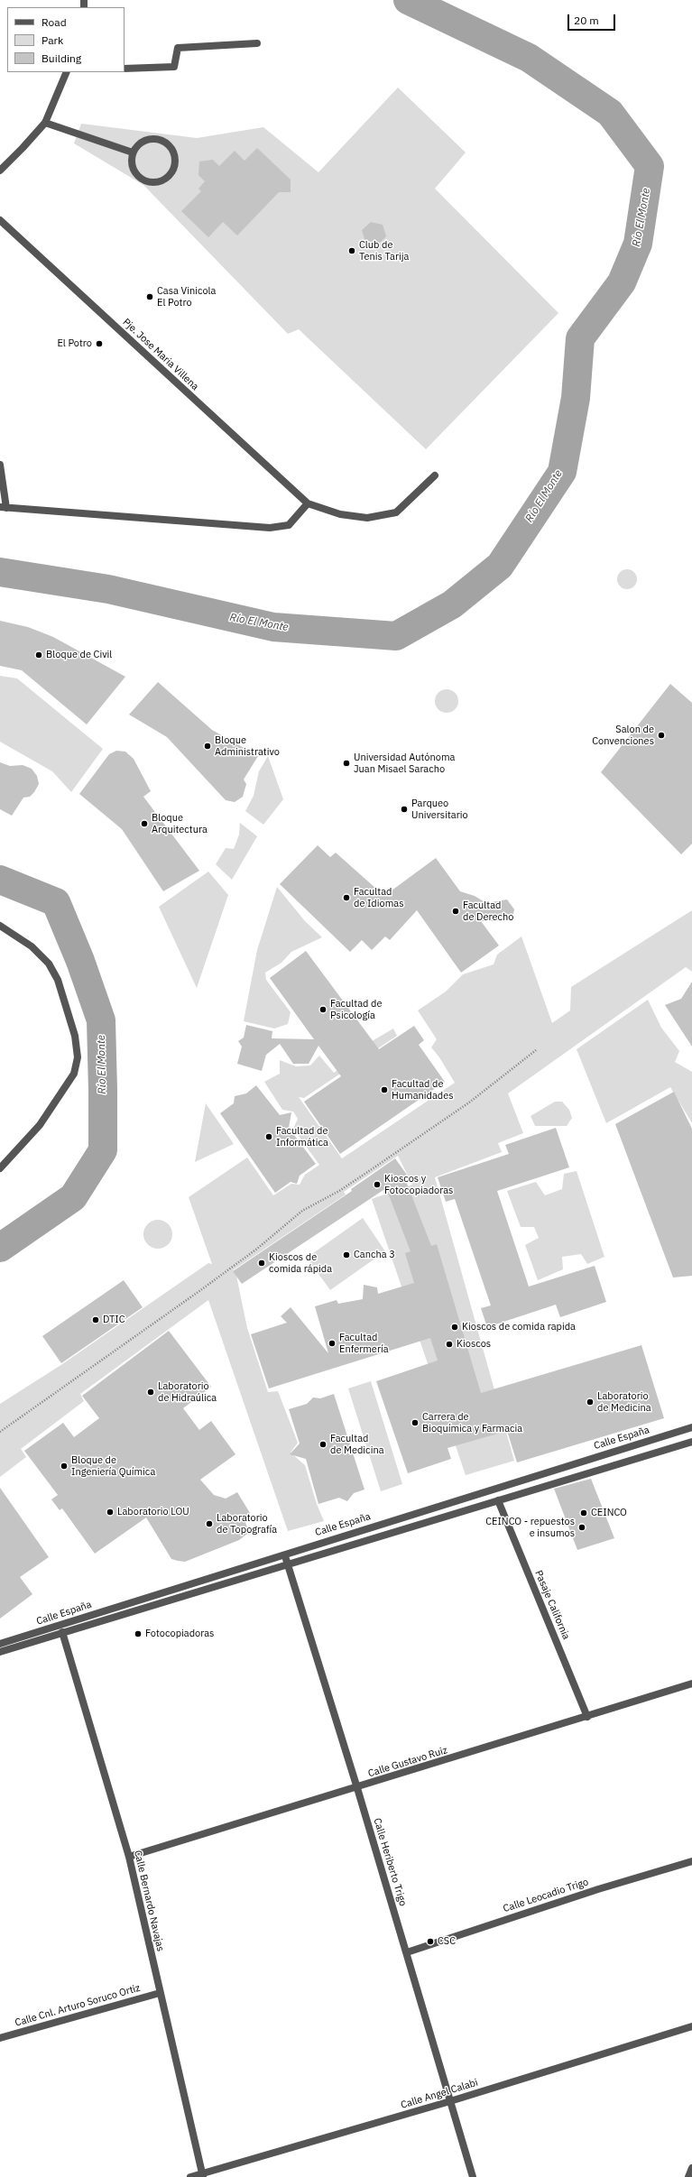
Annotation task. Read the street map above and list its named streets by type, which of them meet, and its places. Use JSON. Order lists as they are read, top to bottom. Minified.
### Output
{"streets":{"street":["Pje. Jose Maria Villena","Calle España","Pasaje California","Calle Gustavo Ruiz","Calle Heriberto Trigo","Calle Leocadio Trigo","Calle Bernardo Navajas","Calle Cnl. Arturo Soruco Ortiz","Calle Angel Calabi"]},"crossings":[["Calle España","Pasaje California"],["Calle España","Calle Heriberto Trigo"],["Calle España","Calle Bernardo Navajas"],["Pasaje California","Calle Gustavo Ruiz"],["Calle Gustavo Ruiz","Calle Heriberto Trigo"],["Calle Gustavo Ruiz","Calle Bernardo Navajas"],["Calle Heriberto Trigo","Calle Leocadio Trigo"],["Calle Heriberto Trigo","Calle Angel Calabi"],["Calle Bernardo Navajas","Calle Cnl. Arturo Soruco Ortiz"],["Calle Bernardo Navajas","Calle Angel Calabi"]],"water":["Río El Monte"],"places":["Club de Tenis Tarija","Casa Vinicola El Potro","El Potro","Bloque de Civil","Salon de Convenciones","Bloque Administrativo","Universidad Autónoma Juan Misael Saracho","Parqueo Universitario","Bloque Arquitectura","Facultad de Idiomas","Facultad de Derecho","Facultad de Psicología","Facultad de Humanidades","Facultad de Informática","Kioscos y Fotocopiadoras","Cancha 3","Kioscos de comida rápida","DTIC","Kioscos de comida rapida","Facultad Enfermería","Kioscos","Laboratorio de Hidraúlica","Laboratorio de Medicina","Carrera de Bioquímica y Farmacia","Facultad de Medicina","Bloque de Ingeniería Química","Laboratorio LOU","CEINCO","Laboratorio de Topografía","CEINCO - repuestos e insumos","Fotocopiadoras","CSC"],"legend":["Road","Park","Building"],"scale_bar":"20 m"}
